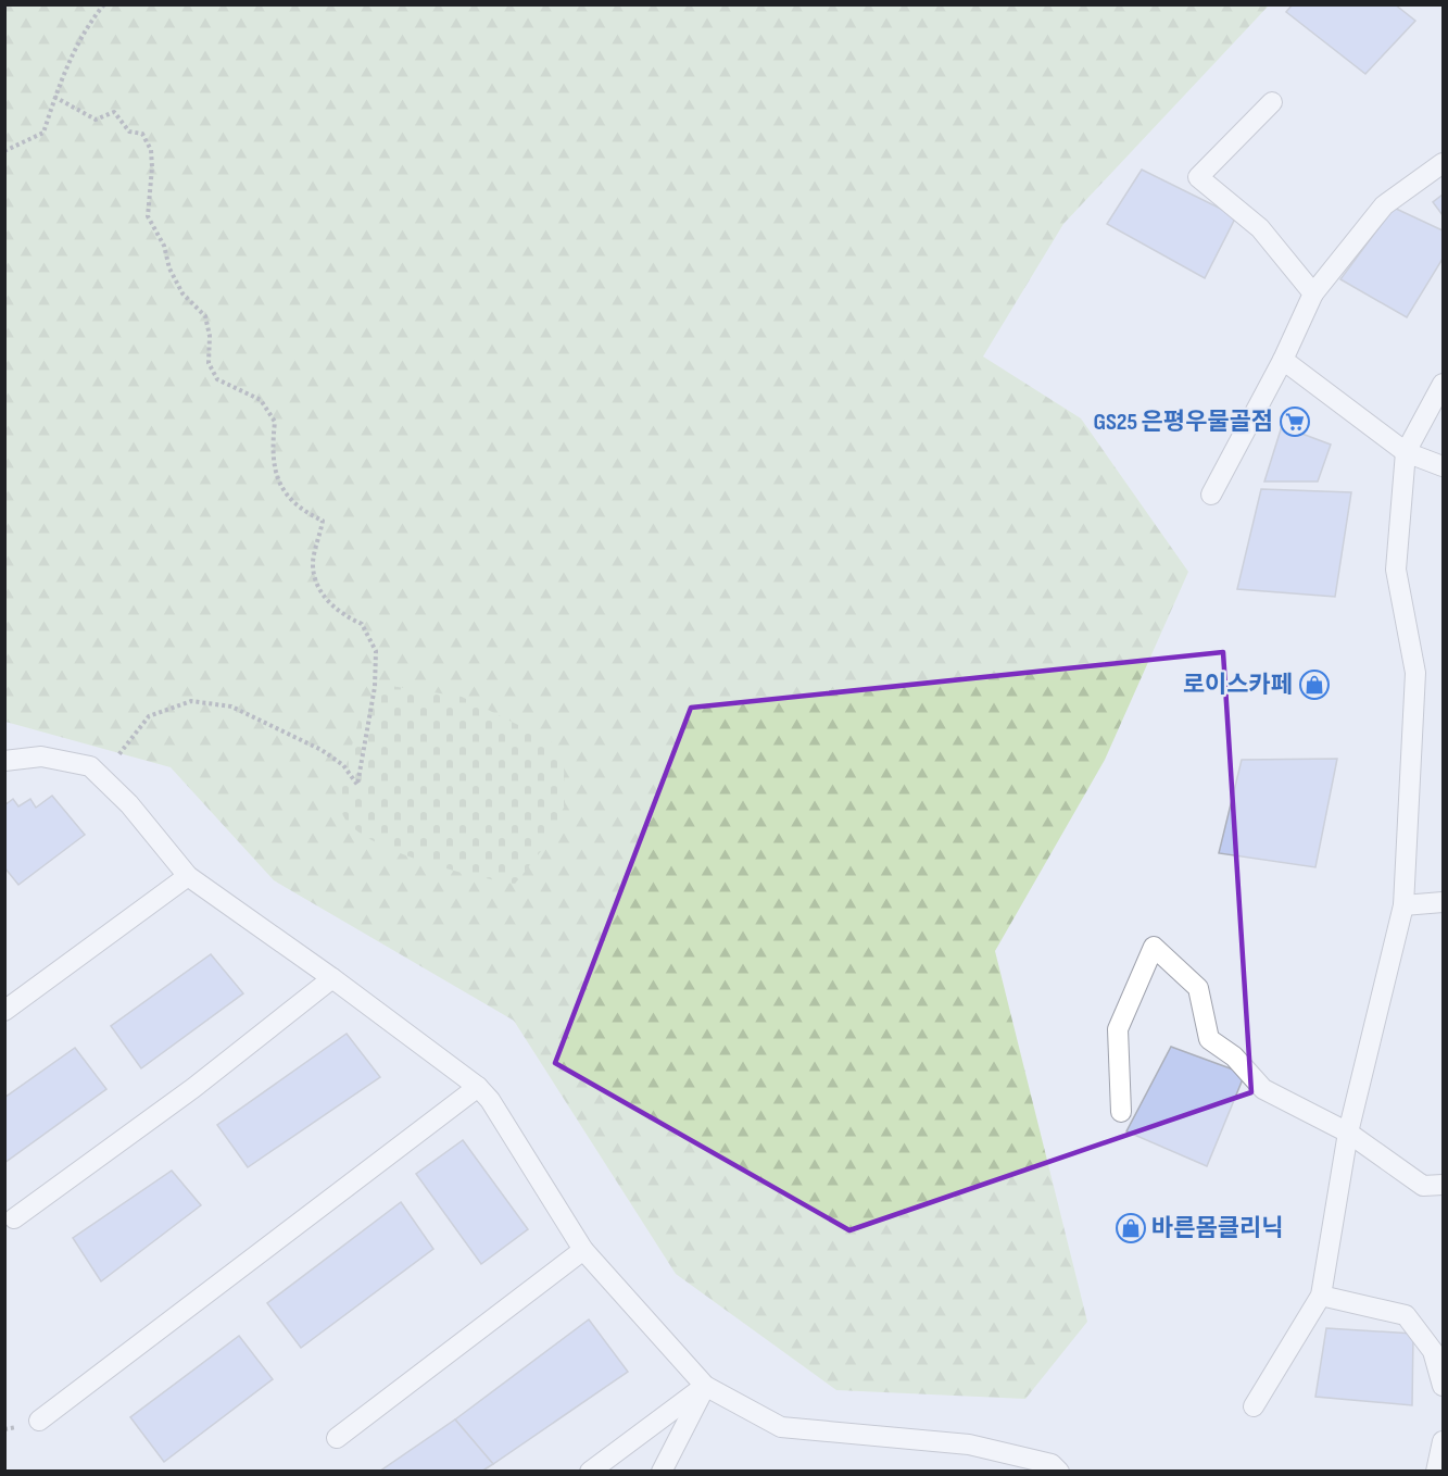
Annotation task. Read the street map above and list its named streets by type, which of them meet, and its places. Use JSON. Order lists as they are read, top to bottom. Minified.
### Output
{"places":{"supermarket":["GS25 은평우물골점"],"shop":["로이스카페","바른몸클리닉"]}}
